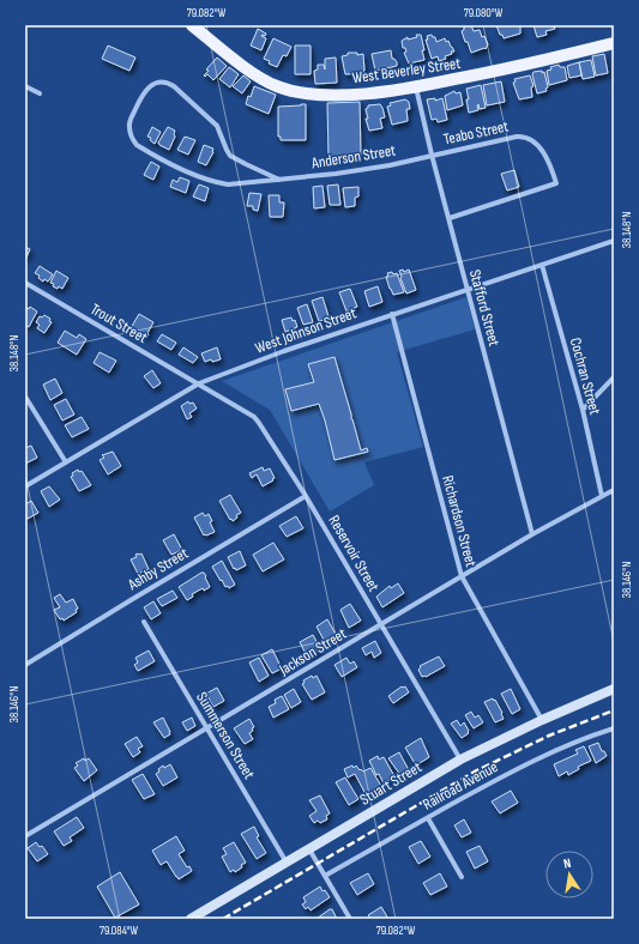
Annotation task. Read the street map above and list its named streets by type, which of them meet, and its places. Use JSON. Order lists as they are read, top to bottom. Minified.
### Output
{"streets":{"main road":["West Beverley Street"],"street":["Teabo Street","Anderson Street","Stafford Street","Trout Street","West Johnson Street","Cochran Street","Richardson Street","Reservoir Street","Ashby Street","Jackson Street","Summerson Street","Stuart Street","Railroad Avenue"]},"crossings":[["West Beverley Street","Stafford Street"],["Teabo Street","Anderson Street"],["Teabo Street","Stafford Street"],["Anderson Street","Stafford Street"],["Stafford Street","West Johnson Street"],["Stafford Street","Jackson Street"],["Trout Street","West Johnson Street"],["Trout Street","Reservoir Street"],["West Johnson Street","Cochran Street"],["West Johnson Street","Richardson Street"],["West Johnson Street","Reservoir Street"],["Cochran Street","Jackson Street"],["Richardson Street","Jackson Street"],["Richardson Street","Stuart Street"],["Reservoir Street","Ashby Street"],["Reservoir Street","Jackson Street"],["Reservoir Street","Stuart Street"],["Jackson Street","Summerson Street"],["Summerson Street","Stuart Street"]],"north":"top","coordinates":["79.082°W","79.080°W","38.148°N","38.146°N","79.084°W"]}
